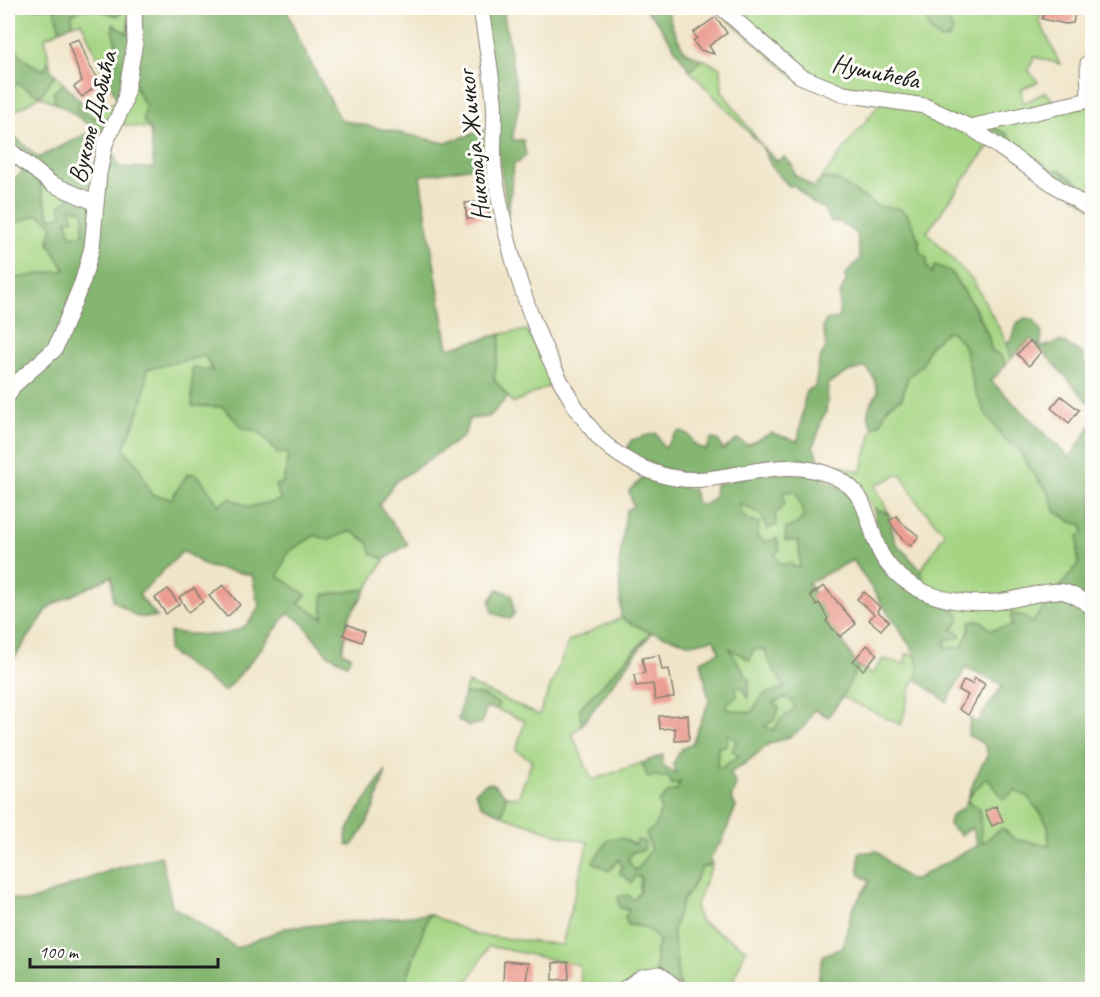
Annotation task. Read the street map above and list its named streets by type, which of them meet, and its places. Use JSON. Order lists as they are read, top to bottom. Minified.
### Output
{"streets":{"street":["Нушићева","Вуколе Дабића","Николаја Жичког"]},"scale_bar":"100 m"}
